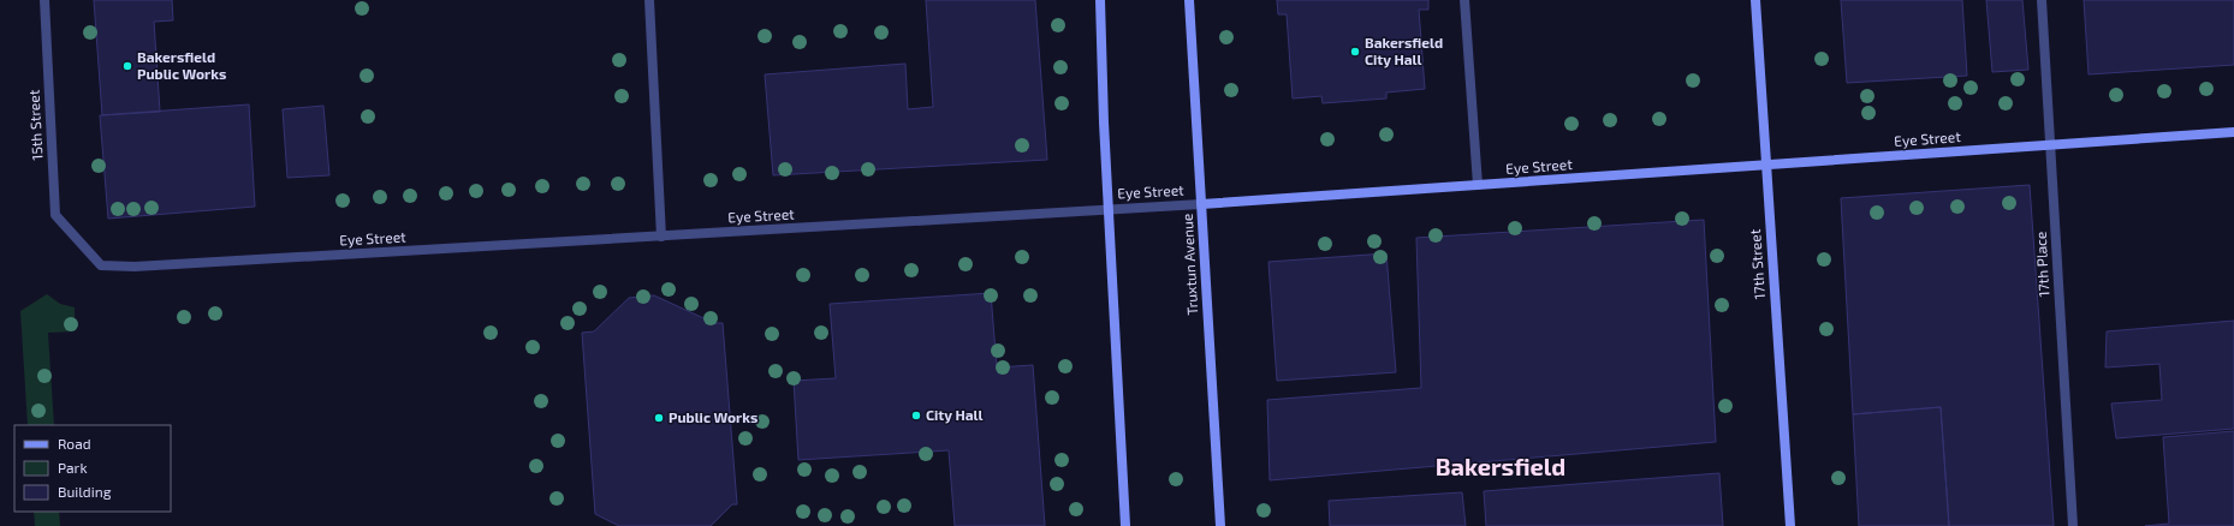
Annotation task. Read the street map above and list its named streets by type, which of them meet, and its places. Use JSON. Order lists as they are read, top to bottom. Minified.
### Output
{"streets":{"street":["15th Street","Eye Street","Truxtun Avenue","17th Street","17th Place"]},"crossings":[["15th Street","Eye Street"],["Eye Street","Truxtun Avenue"],["Eye Street","17th Street"],["Eye Street","17th Place"]],"districts":["Bakersfield"],"places":["Bakersfield City Hall","Bakersfield Public Works","City Hall","Public Works"],"legend":["Road","Park","Building"]}
